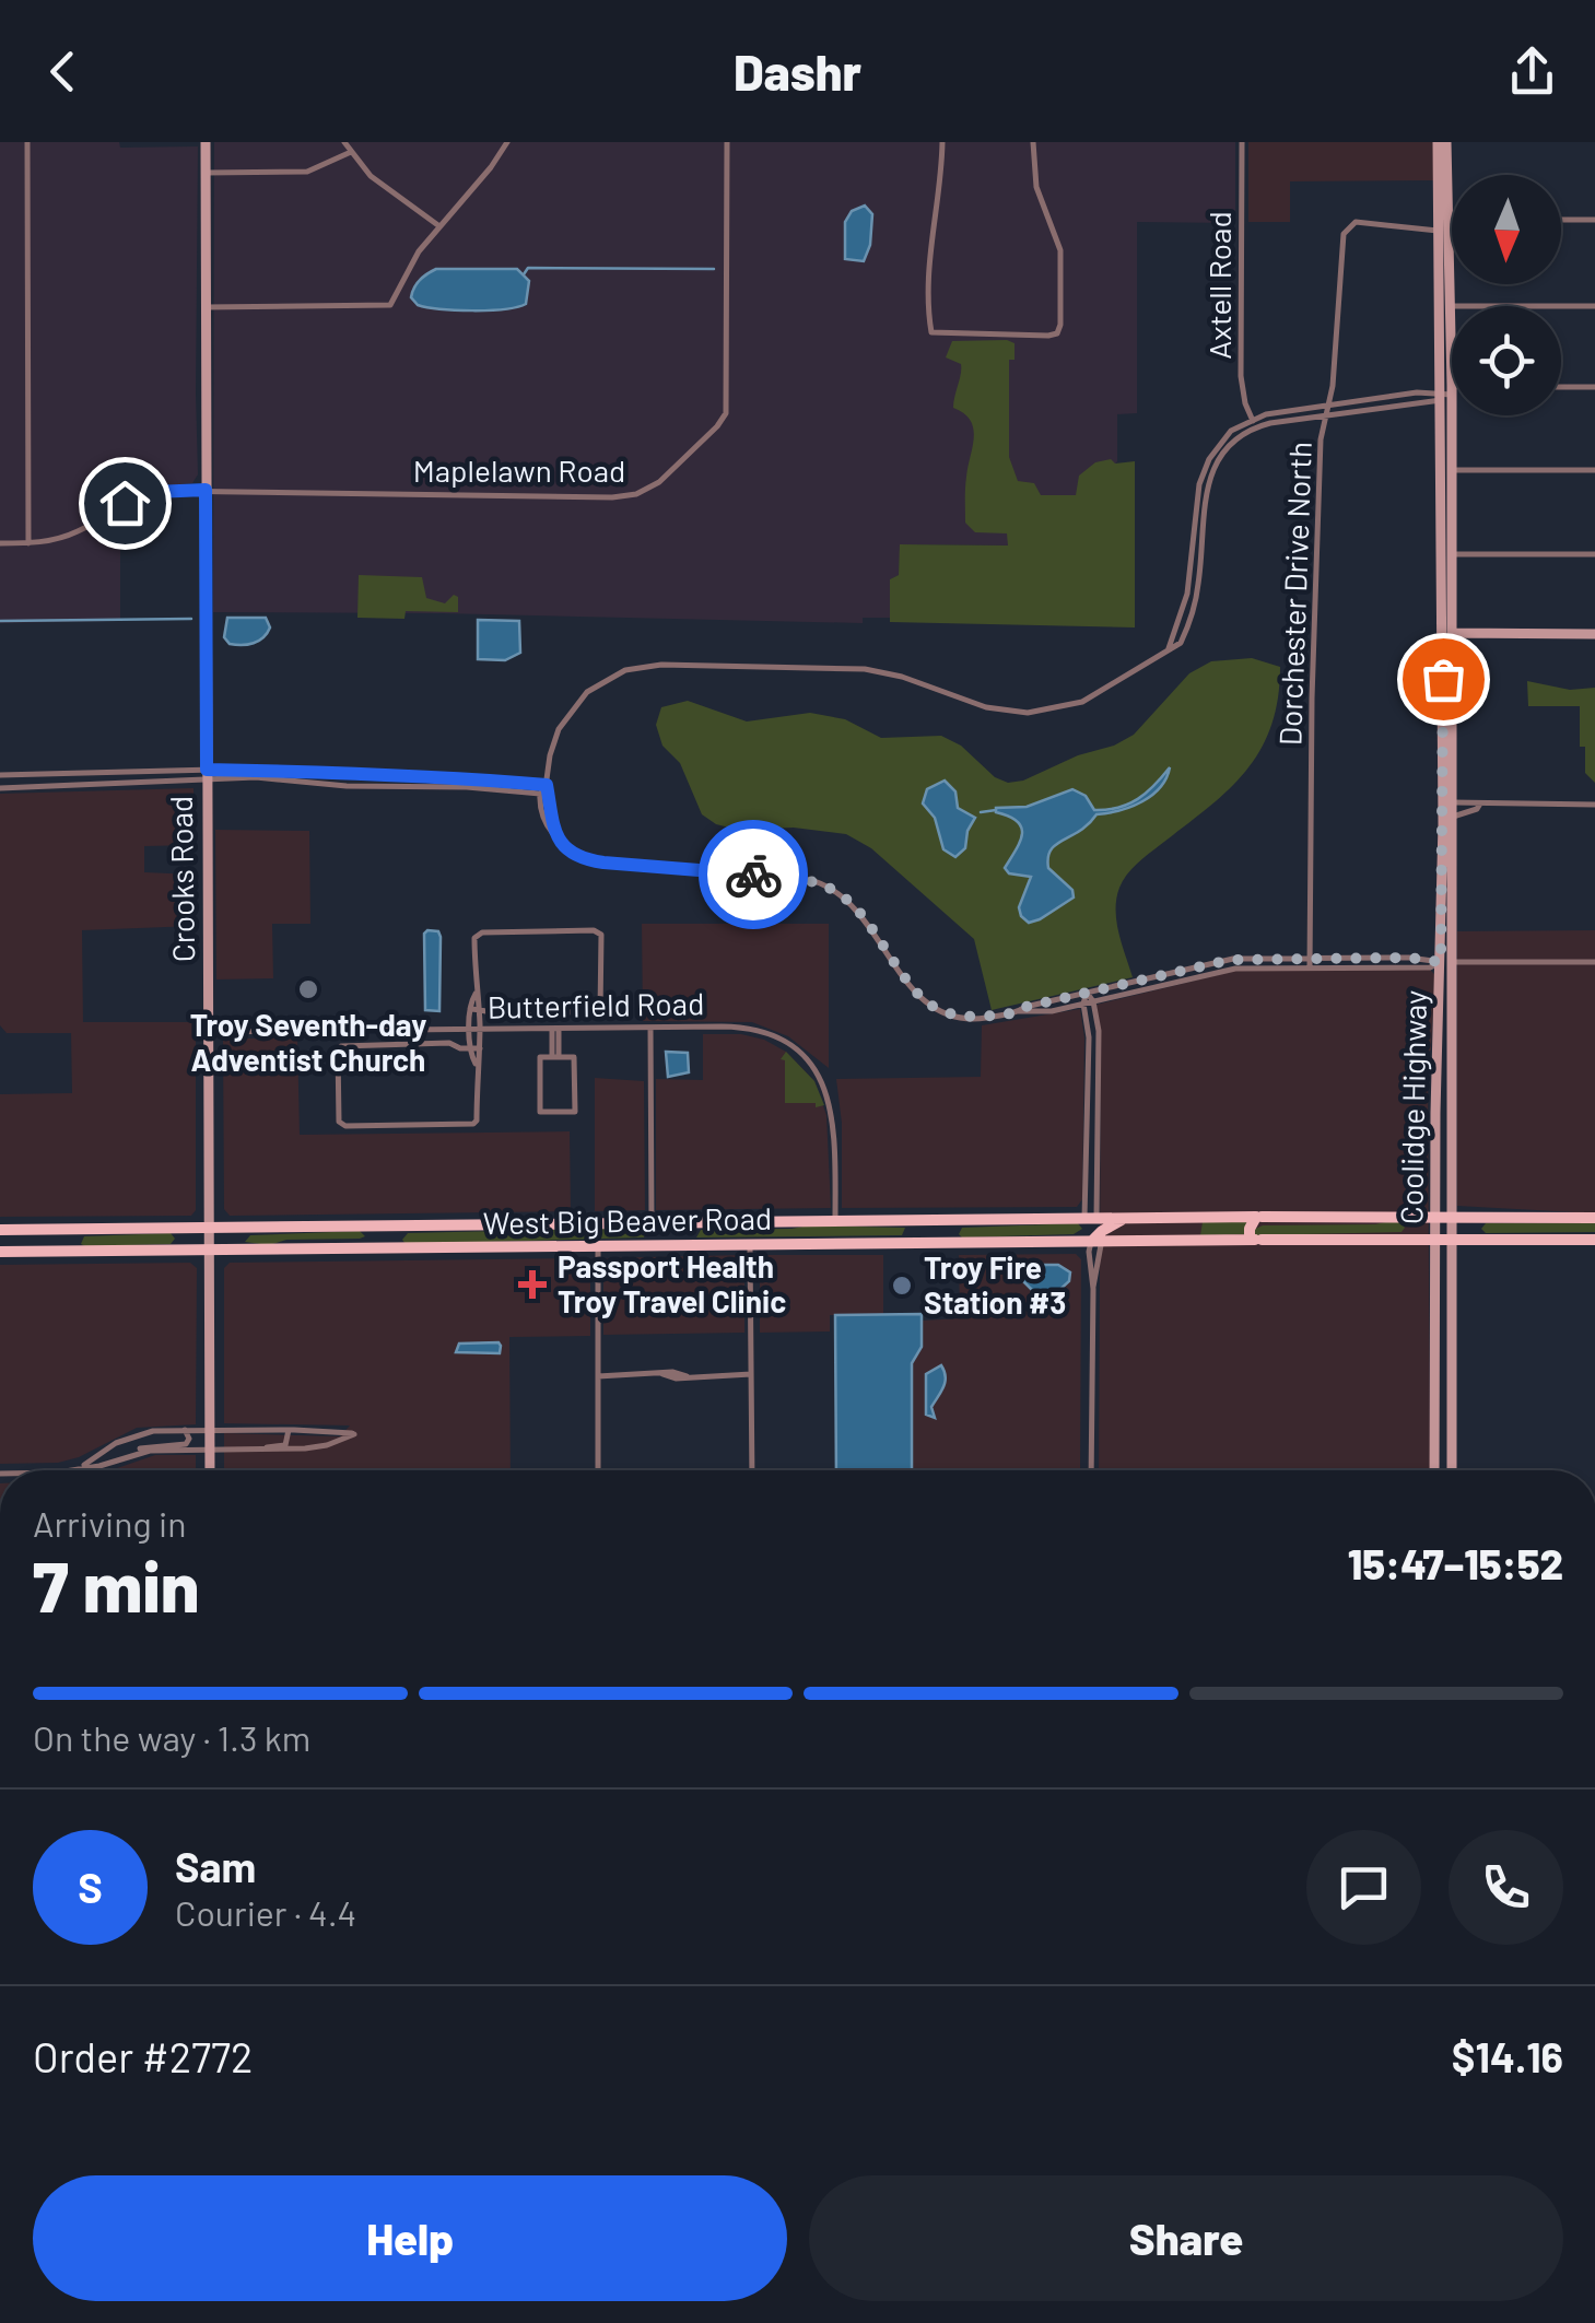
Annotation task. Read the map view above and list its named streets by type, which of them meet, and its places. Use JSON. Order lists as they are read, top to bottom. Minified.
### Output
{"streets":{"main road":["Crooks Road","Coolidge Highway","West Big Beaver Road"],"street":["Axtell Road","Maplelawn Road","Dorchester Drive North","Butterfield Road"]},"crossings":[["Maplelawn Road","Crooks Road"],["Dorchester Drive North","Coolidge Highway"],["Crooks Road","Butterfield Road"],["Crooks Road","West Big Beaver Road"],["Butterfield Road","West Big Beaver Road"],["Coolidge Highway","West Big Beaver Road"]],"places":{"other":["Troy Seventh-day Adventist Church","Troy Fire Station #3"],"health":["Passport Health Troy Travel Clinic"]},"north":"bottom","page":{"header":"Dashr","heading":["7 min","Arriving in","15:47–15:52"],"panel":["Sam","Courier · 4.4","Order #2772","$14.16"],"bar":"On the way · 1.3 km","round":"S","buttons":["Help","Share"]}}
